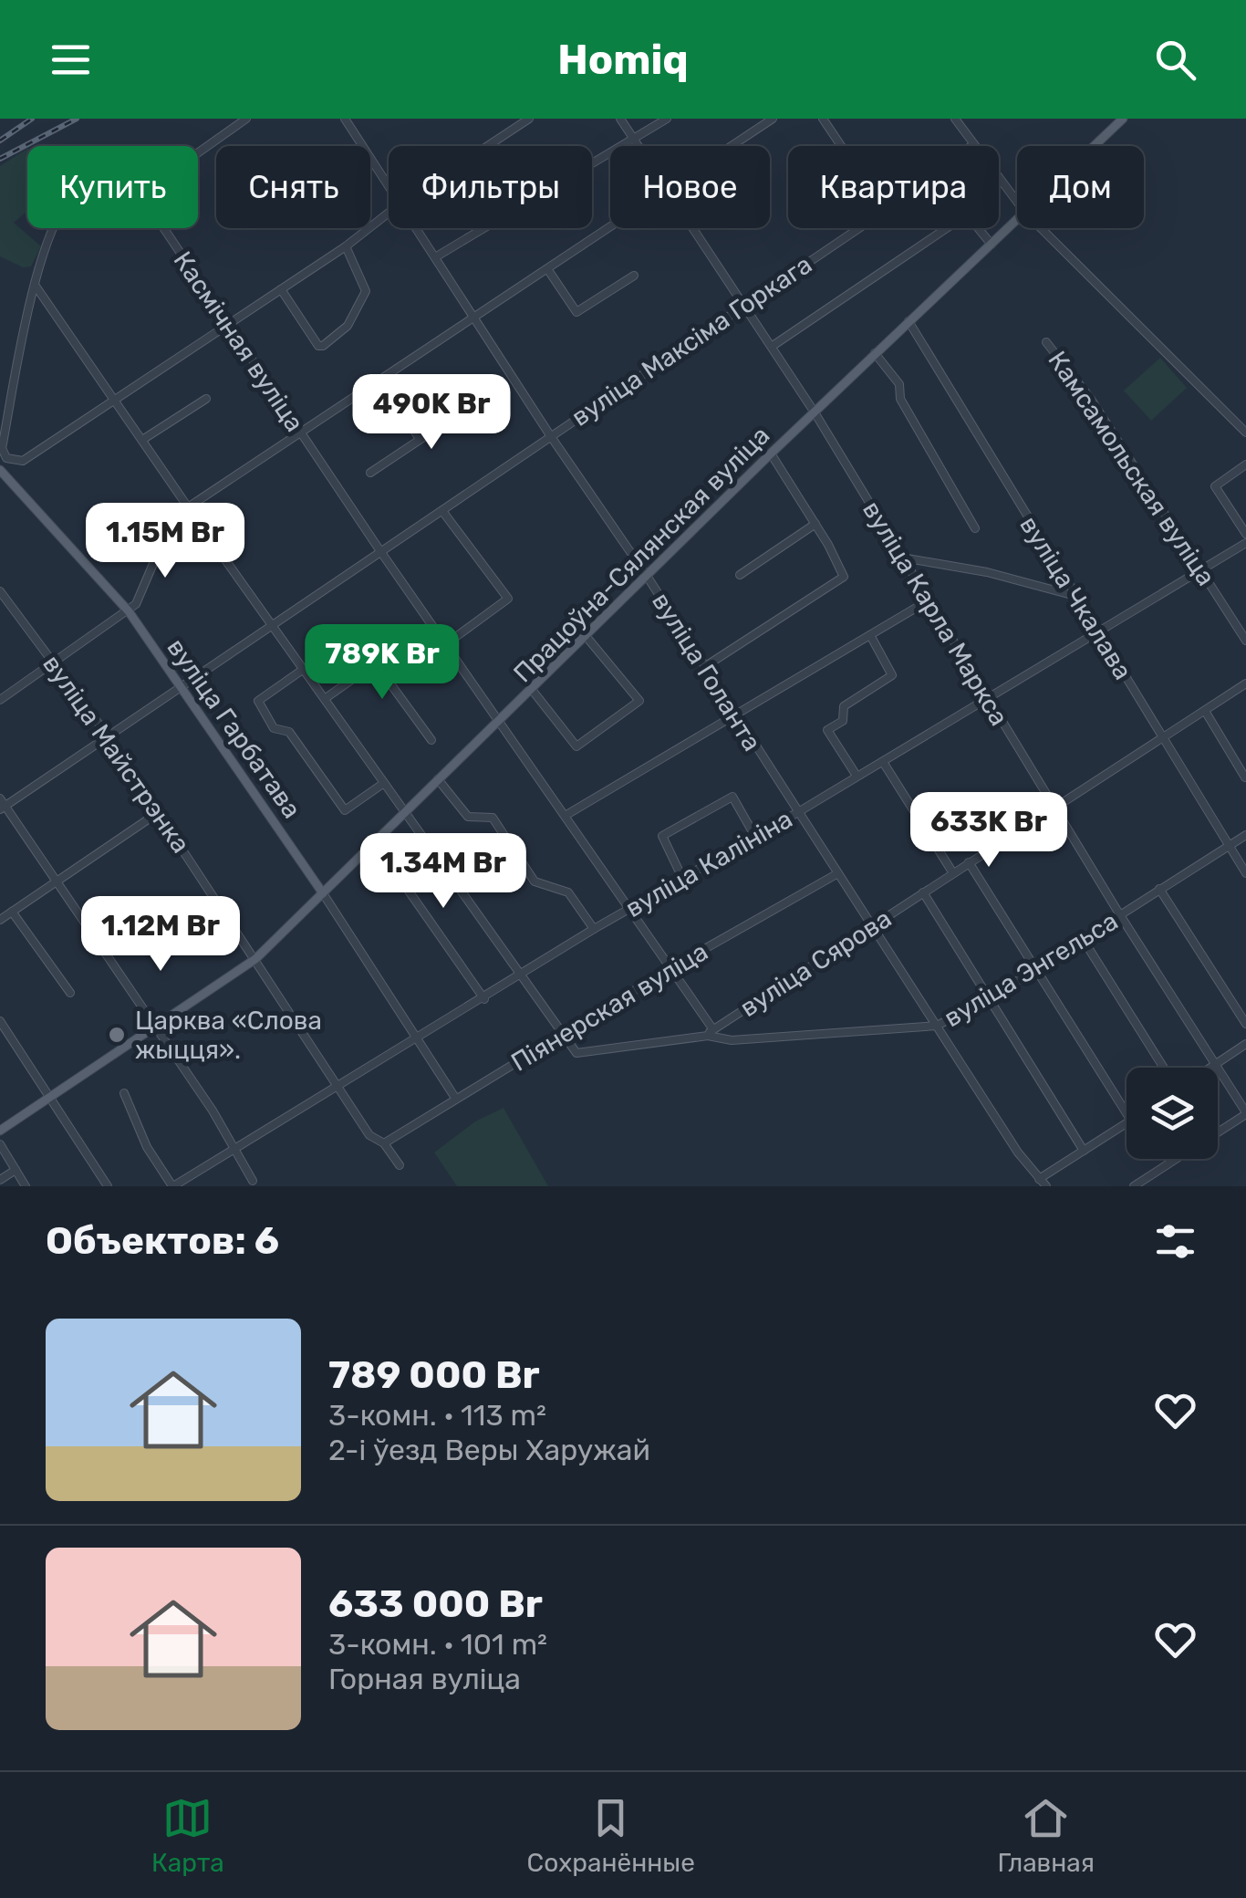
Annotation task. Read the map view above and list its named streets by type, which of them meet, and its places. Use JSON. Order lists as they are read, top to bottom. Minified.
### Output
{"streets":{"main road":["Працоўна-Сялянская вуліца","вуліца Гарбатава"],"street":["вуліца Максіма Горкага","Касмічная вуліца","Камсамольская вуліца","вуліца Чкалава","вуліца Карла Маркса","вуліца Голанта","вуліца Майстрэнка","вуліца Калініна","вуліца Сярова","вуліца Энгельса","Піянерская вуліца"]},"crossings":[["вуліца Максіма Горкага","Касмічная вуліца"],["вуліца Максіма Горкага","вуліца Карла Маркса"],["вуліца Максіма Горкага","вуліца Голанта"],["вуліца Максіма Горкага","вуліца Гарбатава"],["вуліца Максіма Горкага","вуліца Майстрэнка"],["Касмічная вуліца","Працоўна-Сялянская вуліца"],["Касмічная вуліца","вуліца Калініна"],["Касмічная вуліца","вуліца Сярова"],["Касмічная вуліца","вуліца Энгельса"],["Касмічная вуліца","Піянерская вуліца"],["Камсамольская вуліца","вуліца Калініна"],["Працоўна-Сялянская вуліца","вуліца Чкалава"],["Працоўна-Сялянская вуліца","вуліца Карла Маркса"],["Працоўна-Сялянская вуліца","вуліца Голанта"],["Працоўна-Сялянская вуліца","вуліца Гарбатава"],["Працоўна-Сялянская вуліца","вуліца Майстрэнка"],["вуліца Чкалава","вуліца Калініна"],["вуліца Чкалава","вуліца Сярова"],["вуліца Чкалава","вуліца Энгельса"],["вуліца Карла Маркса","вуліца Калініна"],["вуліца Карла Маркса","вуліца Сярова"],["вуліца Карла Маркса","вуліца Энгельса"],["вуліца Голанта","вуліца Калініна"],["вуліца Голанта","вуліца Сярова"],["вуліца Голанта","вуліца Энгельса"],["вуліца Голанта","Піянерская вуліца"],["вуліца Гарбатава","вуліца Калініна"],["вуліца Гарбатава","Піянерская вуліца"],["вуліца Майстрэнка","вуліца Калініна"],["вуліца Майстрэнка","Піянерская вуліца"],["вуліца Сярова","вуліца Энгельса"],["вуліца Энгельса","Піянерская вуліца"]],"places":["Царква «Слова жыцця»."],"page":{"header":"Homiq","chip":["Купить","Снять","Фильтры","Новое","Квартира","Дом"],"price":["490K Br","1.15M Br","789K Br","633K Br","1.34M Br","1.12M Br"],"heading":"Объектов: 6","list":[{"name":"789 000 Br","note":"3-комн. · 113 m² · 2-і ўезд Веры Харужай"},{"name":"633 000 Br","note":"3-комн. · 101 m² · Горная вуліца"}],"tabs":["Карта","Сохранённые","Главная"]}}
